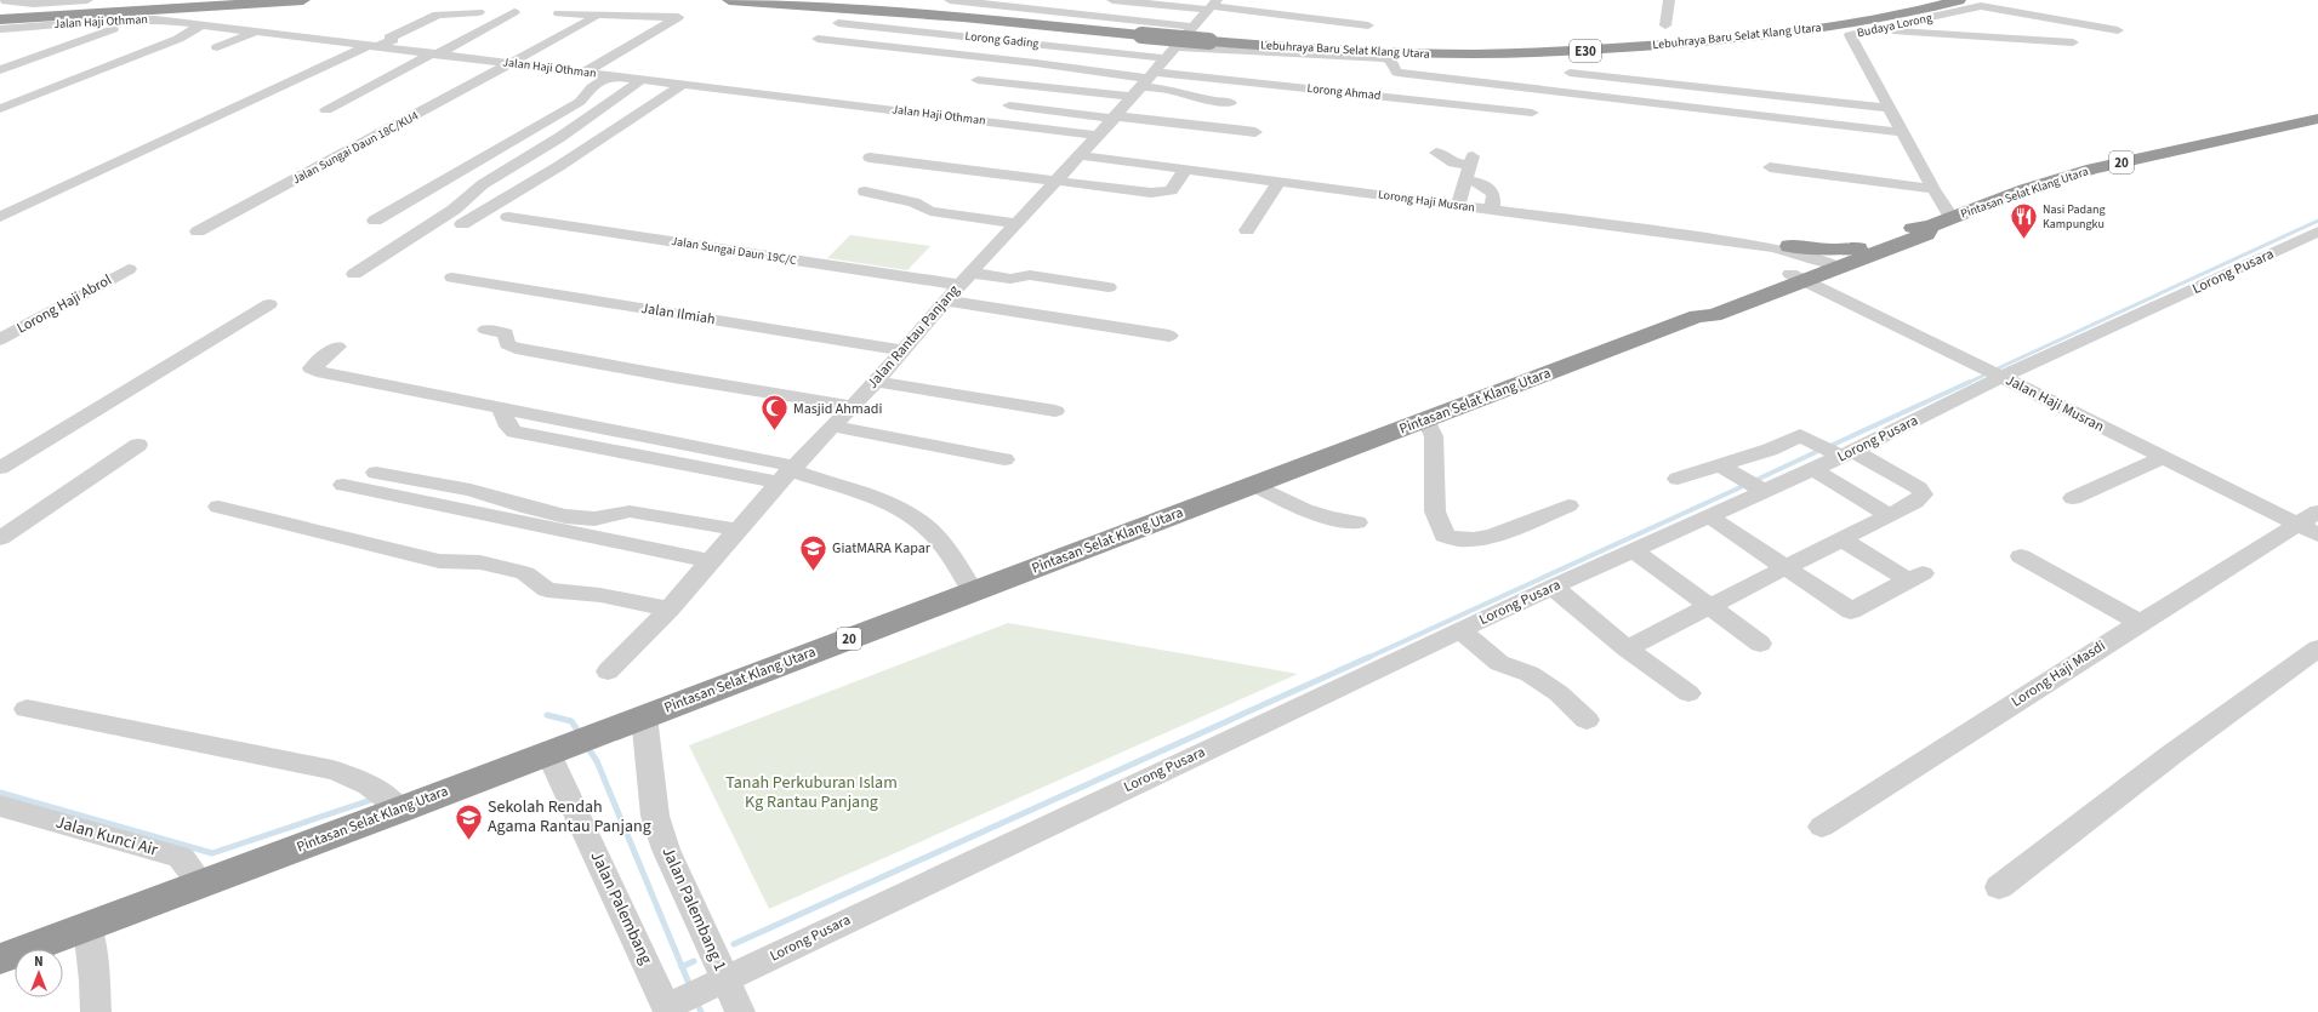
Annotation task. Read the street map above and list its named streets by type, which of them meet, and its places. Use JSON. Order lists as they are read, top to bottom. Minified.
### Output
{"streets":{"highway":["Lebuhraya Baru Selat Klang Utara","E30","20","Pintasan Selat Klang Utara"],"street":["Jalan Haji Othman","Budaya Lorong","Lorong Gading","Lorong Ahmad","Jalan Sungai Daun 18C/KU4","Lorong Haji Musran","Jalan Sungai Daun 19C/C","Lorong Pusara","Lorong Haji Abrol","Jalan Ilmiah","Jalan Rantau Panjang","Jalan Haji Musran","Lorong Haji Masdi","Jalan Kunci Air","Jalan Palembang","Jalan Palembang 1"]},"crossings":[["Jalan Haji Othman","Jalan Sungai Daun 18C/KU4"],["Jalan Haji Othman","Jalan Rantau Panjang"],["Budaya Lorong","Pintasan Selat Klang Utara"],["Lorong Gading","Jalan Rantau Panjang"],["Lorong Ahmad","Jalan Rantau Panjang"],["Pintasan Selat Klang Utara","Jalan Haji Musran"],["Pintasan Selat Klang Utara","Jalan Kunci Air"],["Pintasan Selat Klang Utara","Jalan Palembang"],["Pintasan Selat Klang Utara","Jalan Palembang 1"],["Lorong Haji Musran","Jalan Rantau Panjang"],["Jalan Sungai Daun 19C/C","Jalan Rantau Panjang"],["Lorong Pusara","Jalan Haji Musran"],["Lorong Pusara","Jalan Palembang"],["Lorong Pusara","Jalan Palembang 1"],["Jalan Ilmiah","Jalan Rantau Panjang"],["Jalan Haji Musran","Lorong Haji Masdi"]],"parks":["Tanah Perkuburan Islam Kg Rantau Panjang"],"places":{"restaurant":["Nasi Padang Kampungku"],"mosque":["Masjid Ahmadi"],"school or university":["GiatMARA Kapar","Sekolah Rendah Agama Rantau Panjang"]},"north":"top"}
